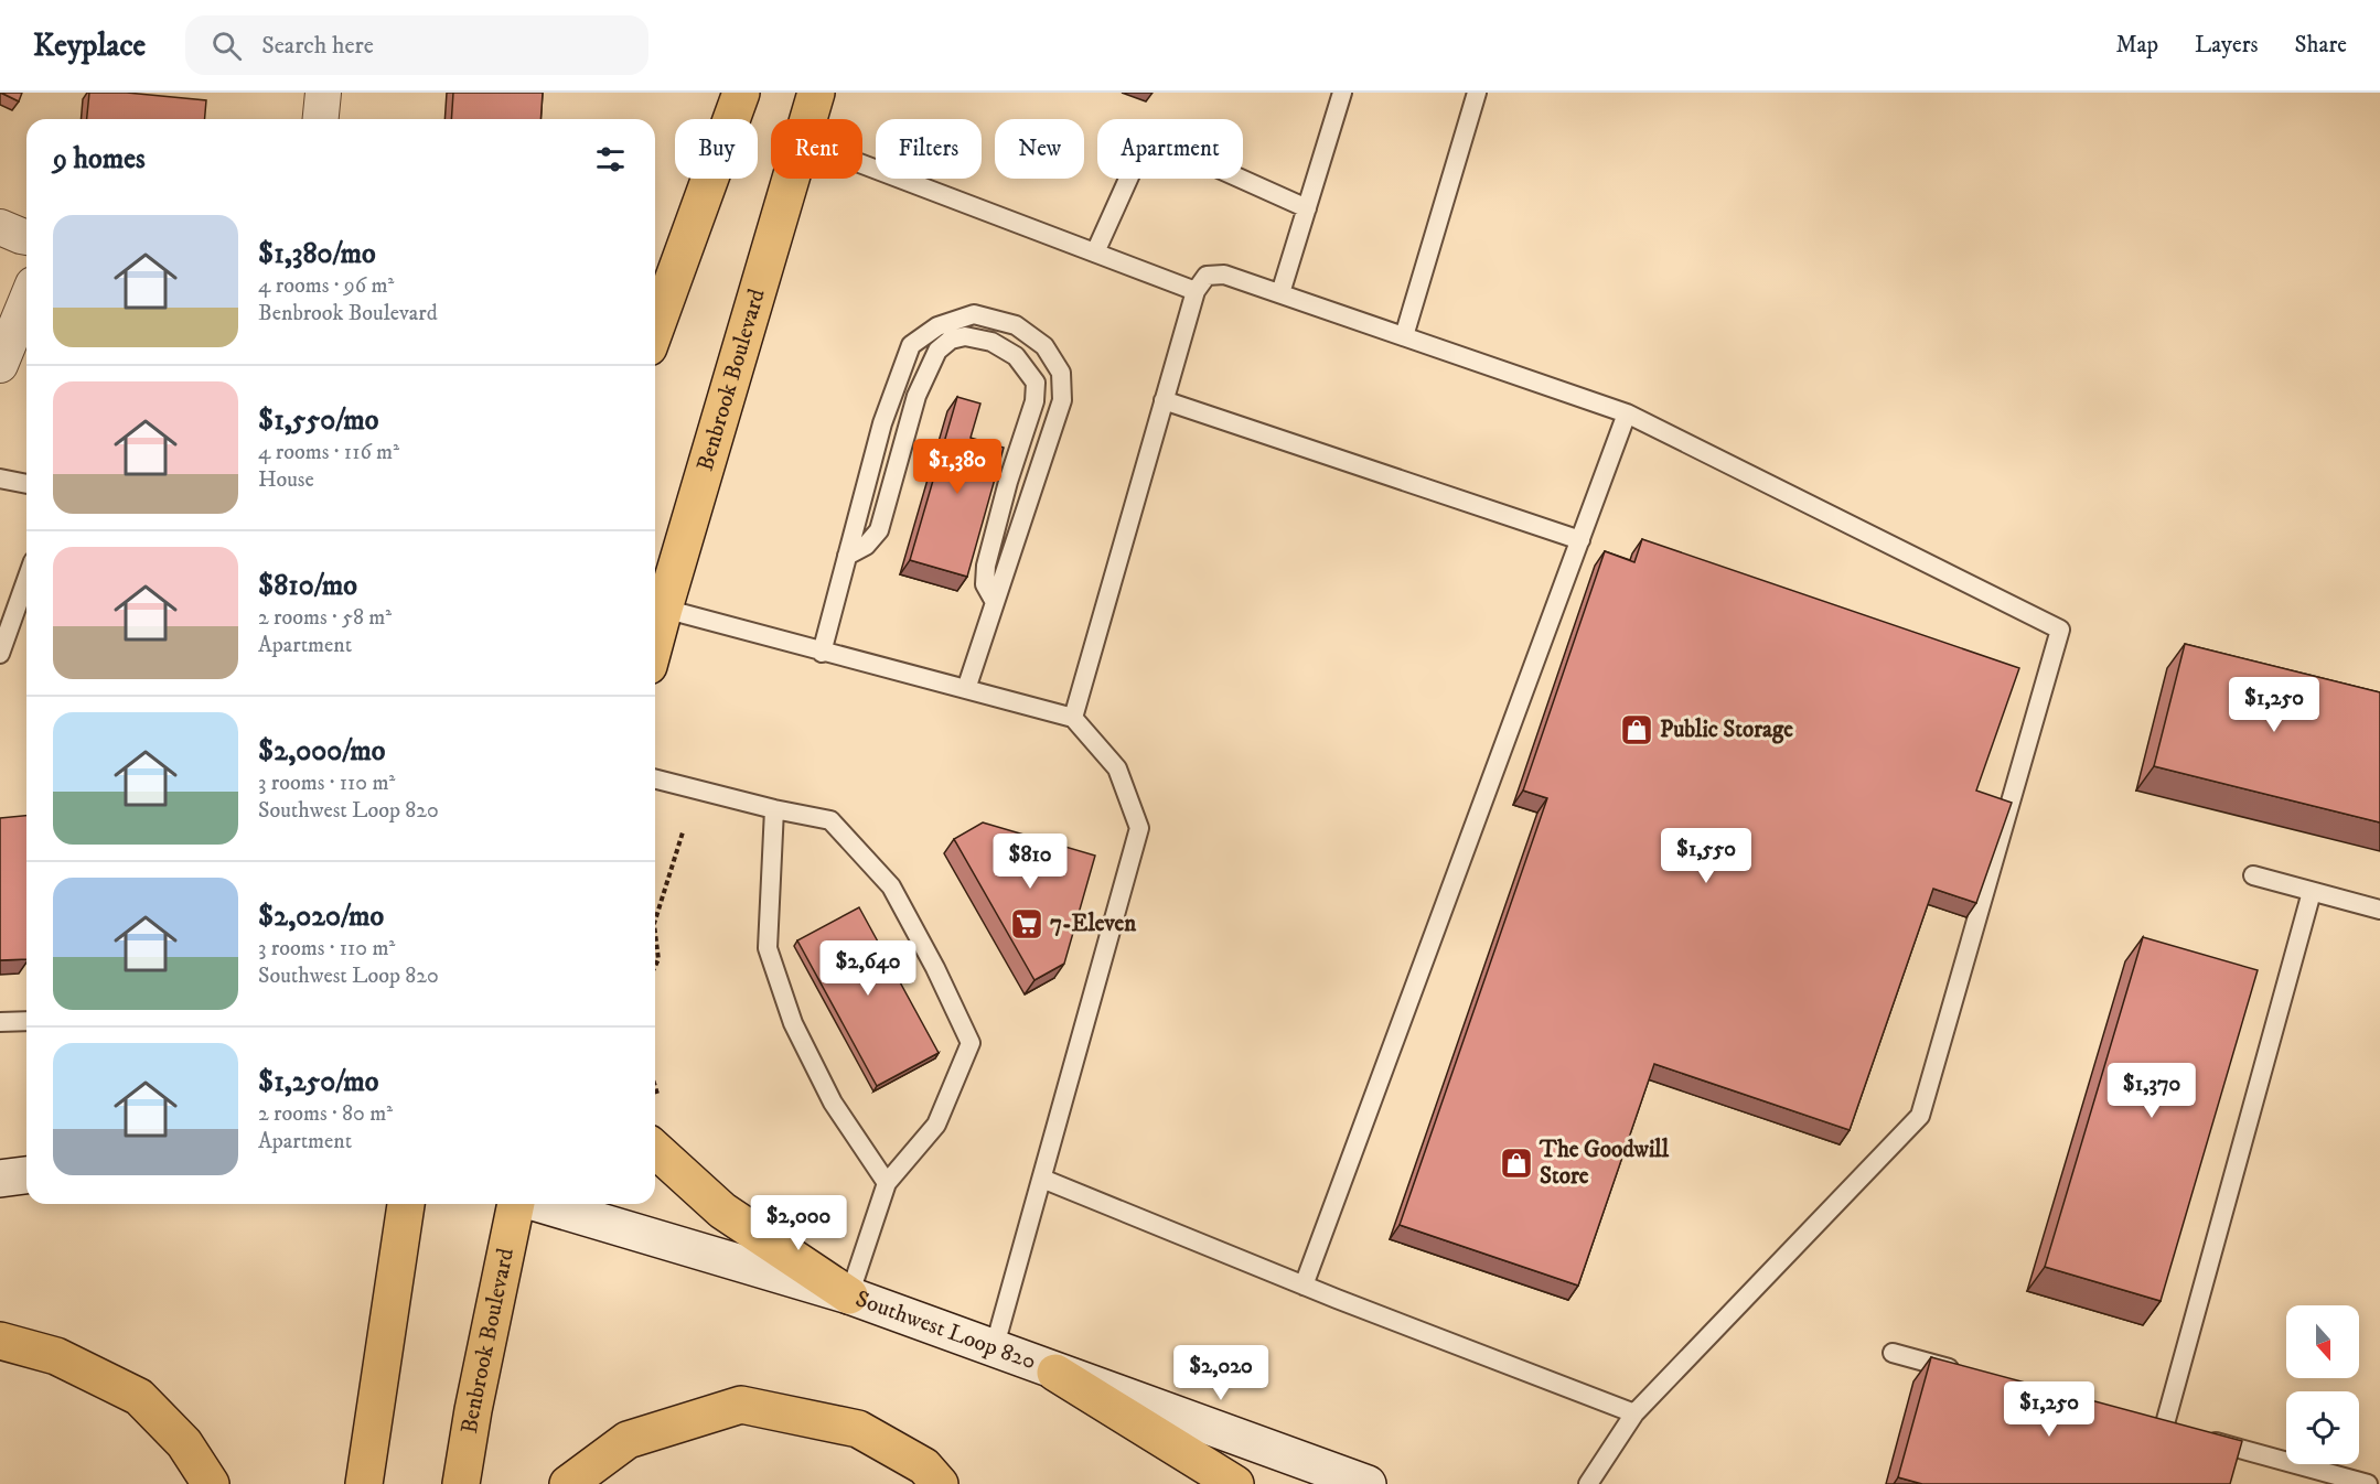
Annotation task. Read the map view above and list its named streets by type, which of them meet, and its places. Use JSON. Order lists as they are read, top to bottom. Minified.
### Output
{"streets":{"highway":["Benbrook Boulevard"],"main road":["Southwest Loop 820"]},"places":{"shop":["Public Storage","The Goodwill Store"],"supermarket":["7-Eleven"]},"north":"bottom","page":{"header":"Keyplace","search":"Search here","nav":["Map","Layers","Share"],"chip":["Buy","Rent","Filters","New","Apartment"],"heading":"9 homes","list":[{"name":"$1,380/mo","note":"4 rooms · 96 m² · Benbrook Boulevard"},{"name":"$1,550/mo","note":"4 rooms · 116 m² · House"},{"name":"$810/mo","note":"2 rooms · 58 m² · Apartment"},{"name":"$2,000/mo","note":"3 rooms · 110 m² · Southwest Loop 820"},{"name":"$2,020/mo","note":"3 rooms · 110 m² · Southwest Loop 820"},{"name":"$1,250/mo","note":"2 rooms · 80 m² · Apartment"}],"price":["$1,380","$1,250","$1,550","$810","$2,640","$1,370","$2,000","$2,020","$1,250"]}}
